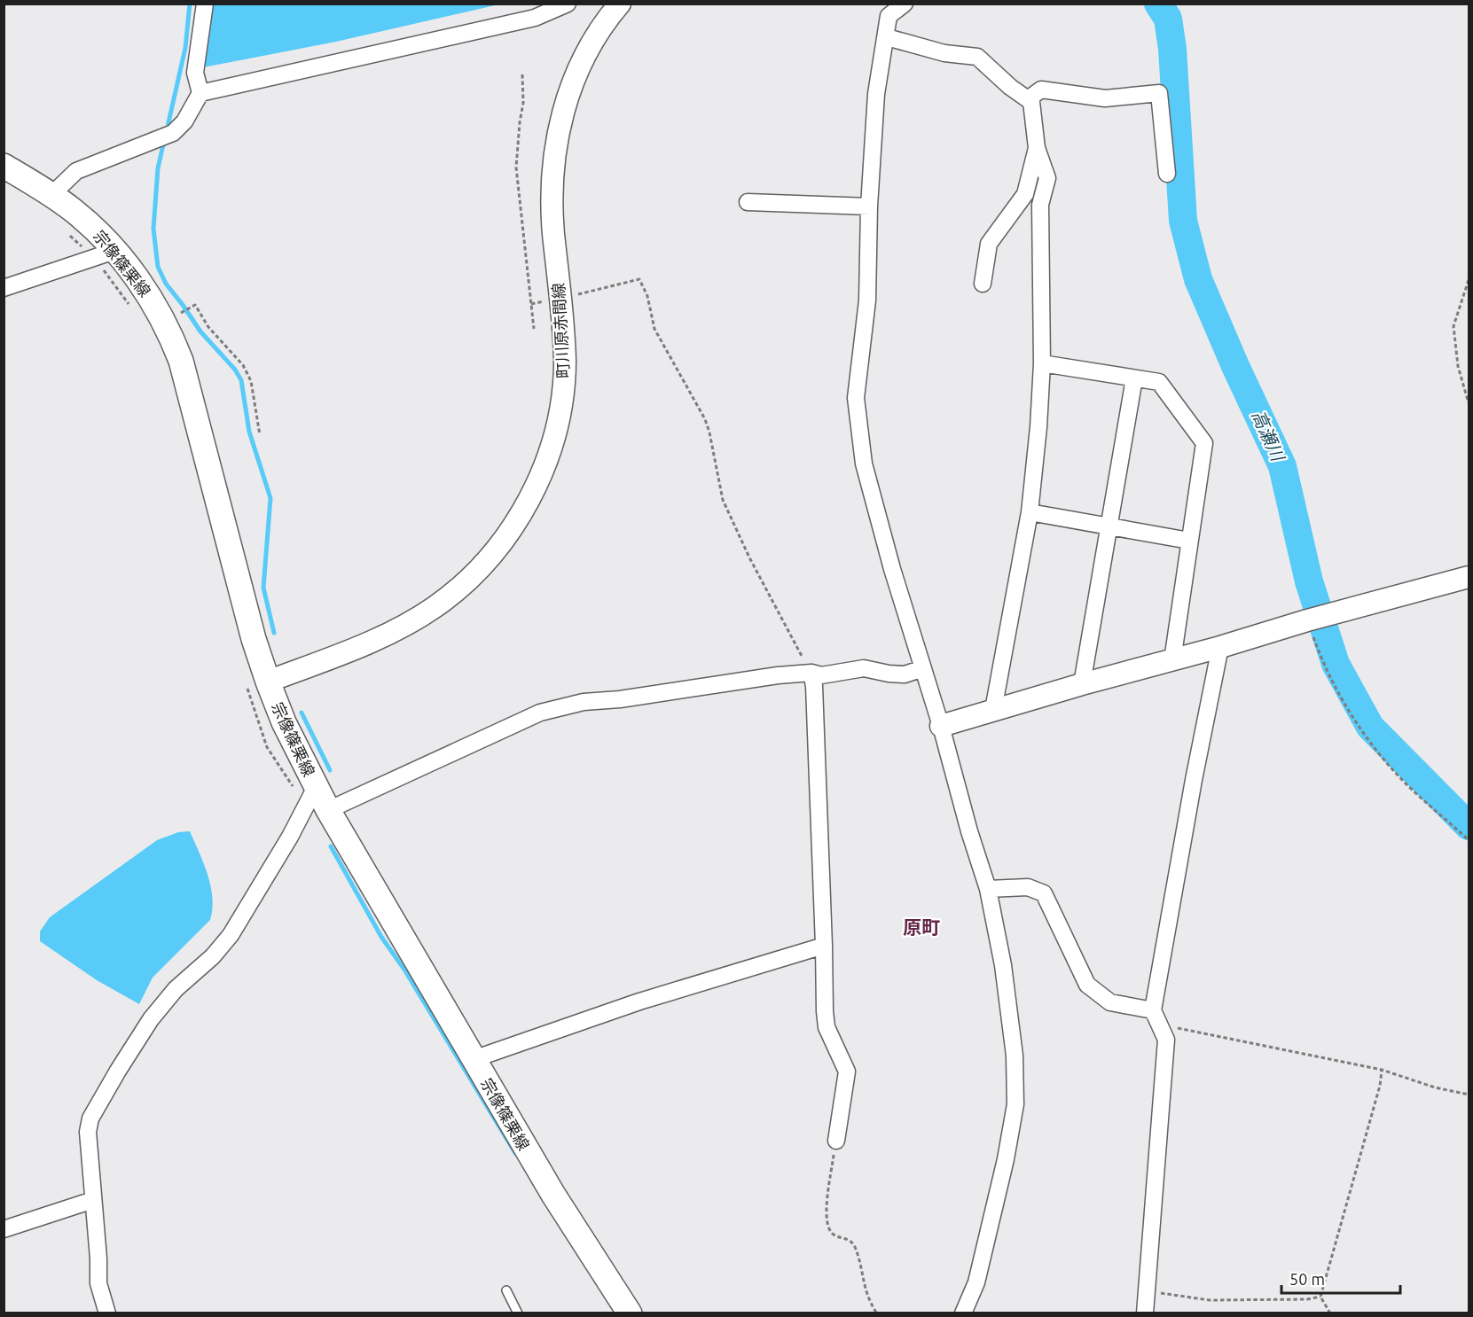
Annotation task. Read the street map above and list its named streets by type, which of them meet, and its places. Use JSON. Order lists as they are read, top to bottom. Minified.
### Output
{"streets":{"main road":["宗像篠栗線","町川原赤間線"]},"crossings":[["宗像篠栗線","町川原赤間線"]],"districts":["原町"],"water":["高瀬川"],"scale_bar":"50 m"}
